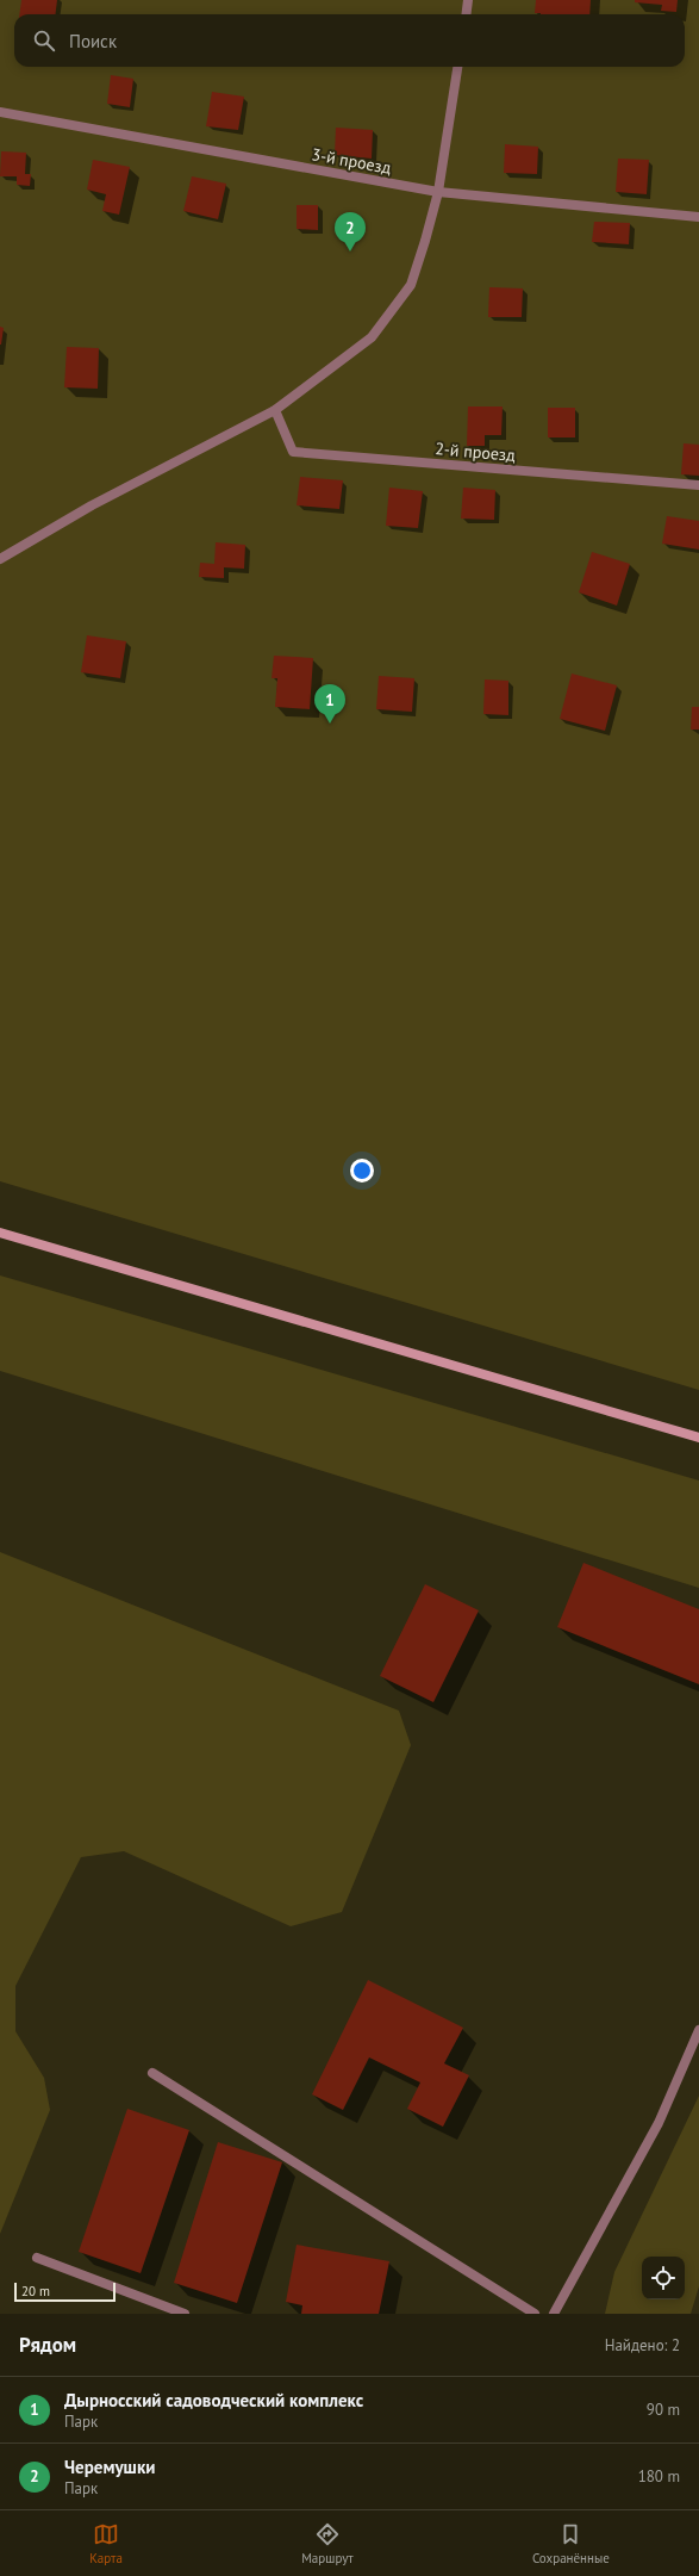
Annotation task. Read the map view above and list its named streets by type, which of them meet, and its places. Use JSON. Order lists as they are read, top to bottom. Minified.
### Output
{"streets":{"street":["3-й проезд","2-й проезд"]},"scale_bar":"20 m","page":{"search":"Поиск","pins":["2","1"],"scale":"20 m","heading":["Рядом","Найдено: 2"],"list":[{"mark":"1","name":"Дырносский садоводческий комплекс","note":"Парк","value":"90 m"},{"mark":"2","name":"Черемушки","note":"Парк","value":"180 m"}],"nav":["Карта","Маршрут","Сохранённые"]}}
